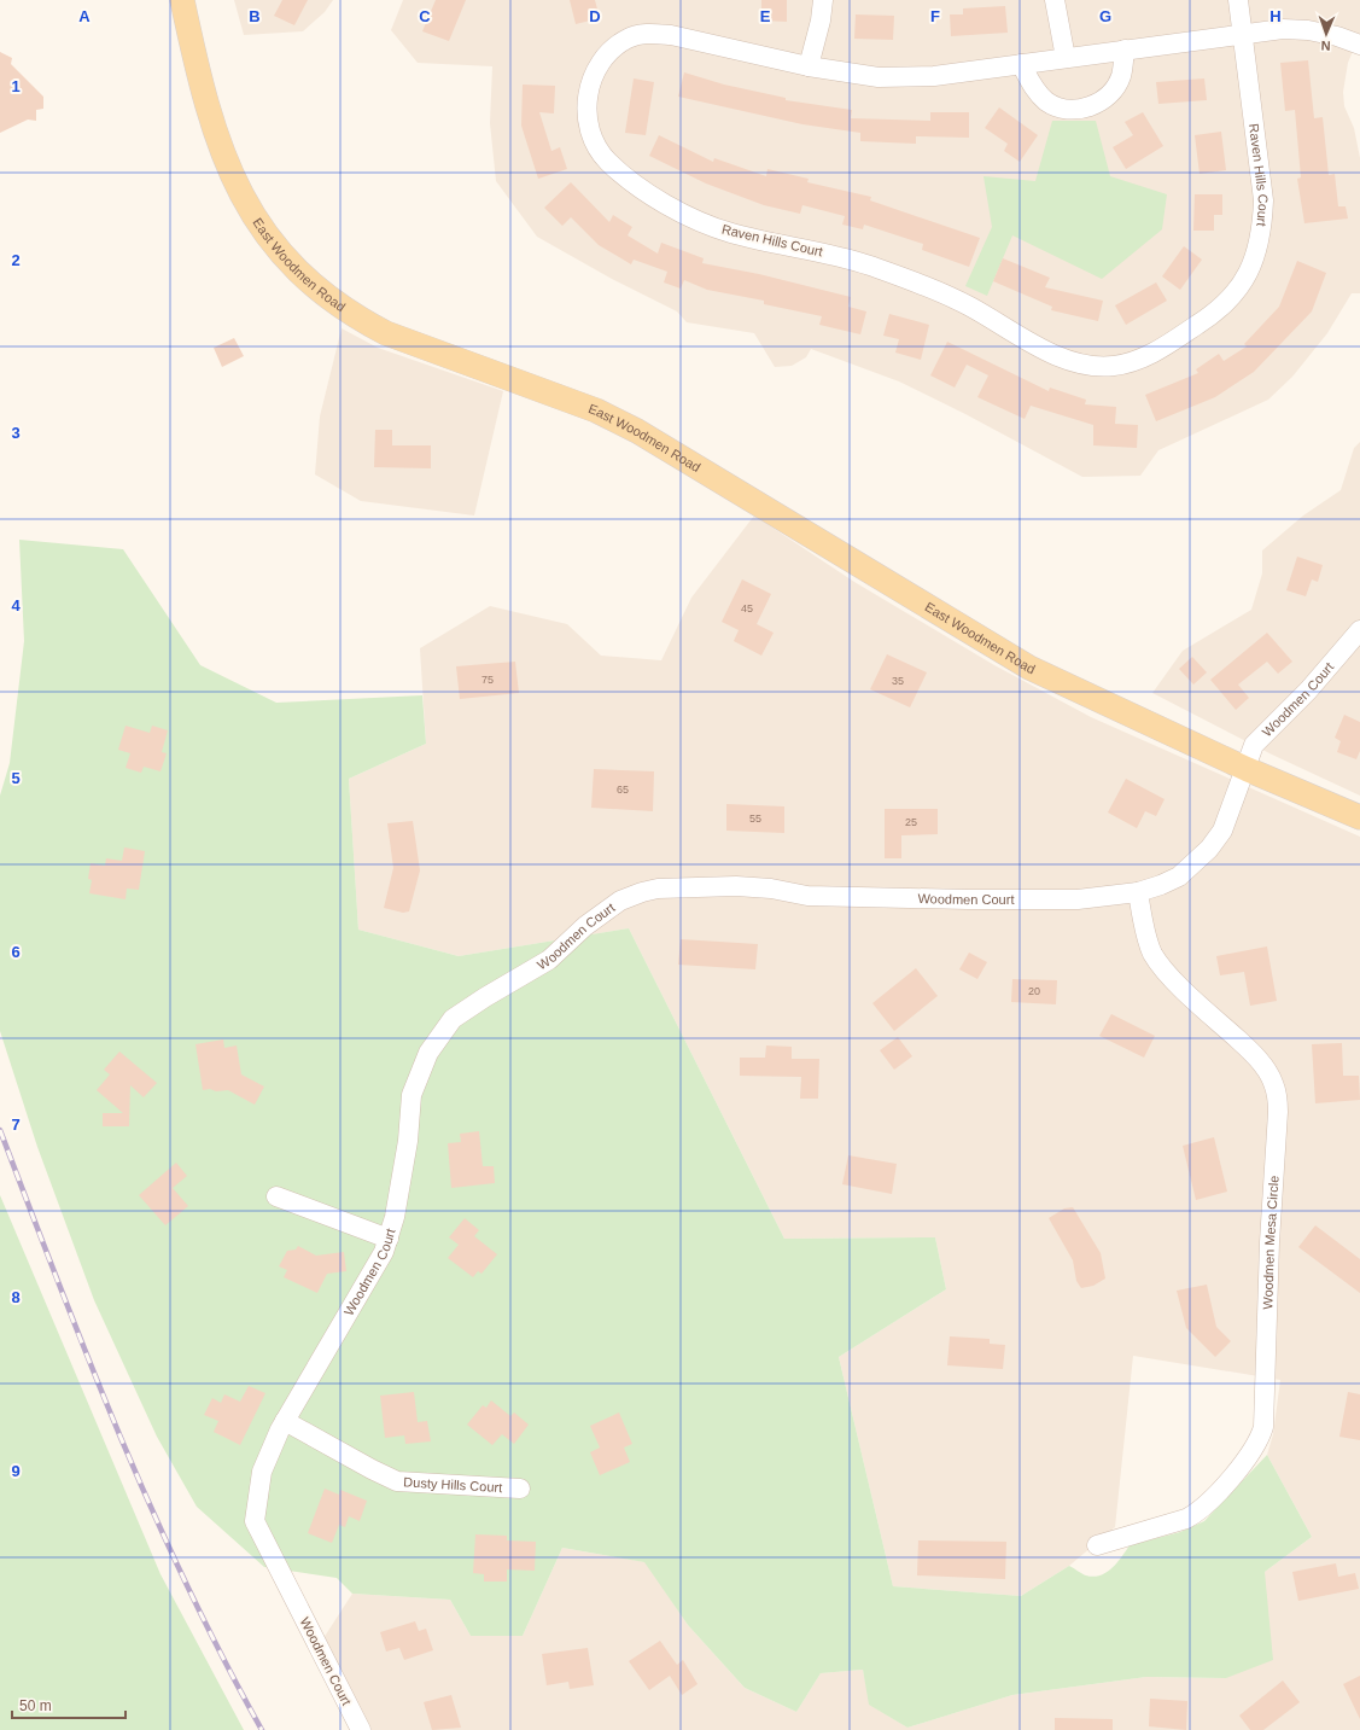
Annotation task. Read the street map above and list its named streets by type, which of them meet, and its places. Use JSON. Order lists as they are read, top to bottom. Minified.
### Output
{"streets":{"main road":["East Woodmen Road"],"street":["Raven Hills Court","Woodmen Court","Woodmen Mesa Circle","Dusty Hills Court"]},"crossings":[["East Woodmen Road","Woodmen Court"],["Woodmen Court","Woodmen Mesa Circle"],["Woodmen Court","Dusty Hills Court"]],"house_numbers":["45","75","35","65","55","25","20"],"scale_bar":"50 m","north":"bottom","grid":{"columns":["A","B","C","D","E","F","G","H"],"rows":["1","2","3","4","5","6","7","8","9"]}}
